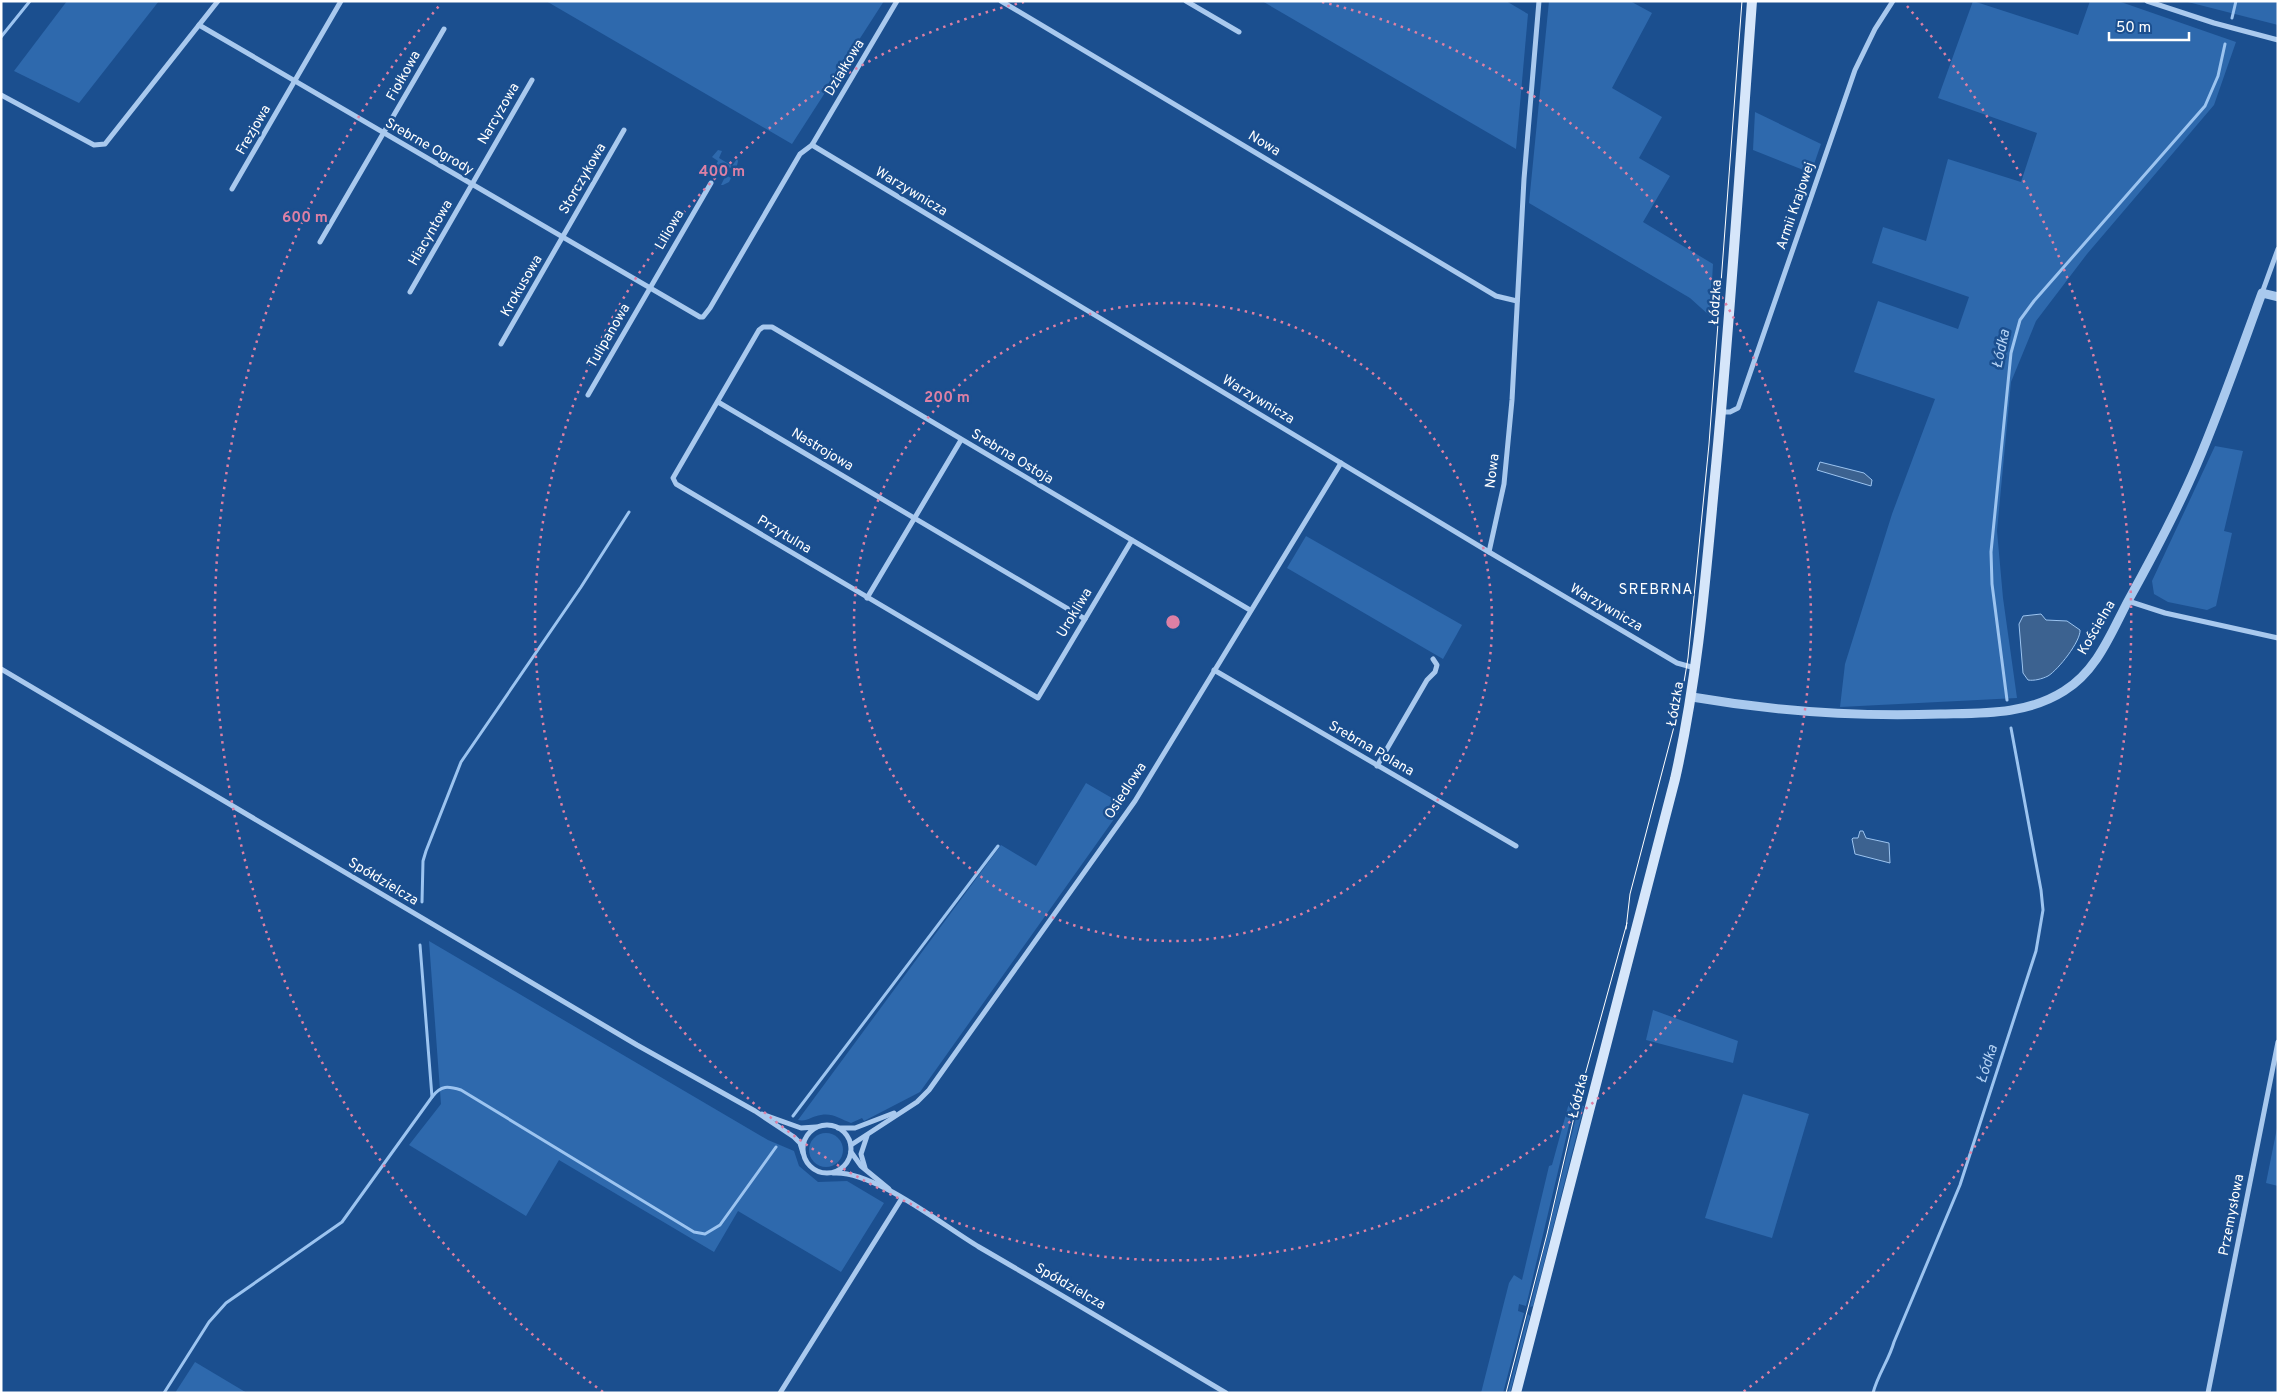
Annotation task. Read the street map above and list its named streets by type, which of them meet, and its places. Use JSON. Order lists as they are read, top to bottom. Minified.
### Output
{"streets":{"main road":["Łódzka"],"street":["Działkowa","Fiołkowa","Narcyzowa","Frezjowa","Nowa","Srebrne Ogrody","Storczykowa","Warzywnicza","Armii Krajowej","Liliowa","Hiacyntowa","Krokusowa","Tulipanowa","Nastrojowa","Srebrna Ostoja","Przytulna","Urokliwa","Kościelna","Srebrna Polana","Osiedlowa","Spółdzielcza","Przemysłowa"]},"crossings":[["Działkowa","Srebrne Ogrody"],["Działkowa","Warzywnicza"],["Fiołkowa","Srebrne Ogrody"],["Narcyzowa","Srebrne Ogrody"],["Narcyzowa","Hiacyntowa"],["Frezjowa","Srebrne Ogrody"],["Nowa","Warzywnicza"],["Srebrne Ogrody","Storczykowa"],["Srebrne Ogrody","Warzywnicza"],["Srebrne Ogrody","Liliowa"],["Srebrne Ogrody","Hiacyntowa"],["Srebrne Ogrody","Krokusowa"],["Srebrne Ogrody","Tulipanowa"],["Storczykowa","Krokusowa"],["Warzywnicza","Łódzka"],["Warzywnicza","Osiedlowa"],["Armii Krajowej","Łódzka"],["Liliowa","Tulipanowa"],["Łódzka","Kościelna"],["Nastrojowa","Przytulna"],["Nastrojowa","Urokliwa"],["Srebrna Ostoja","Przytulna"],["Srebrna Ostoja","Urokliwa"],["Srebrna Ostoja","Osiedlowa"],["Przytulna","Urokliwa"],["Srebrna Polana","Osiedlowa"]],"districts":["SREBRNA"],"water":["Łódka"],"scale_bar":"50 m","rings":["400 m","600 m","200 m"]}
